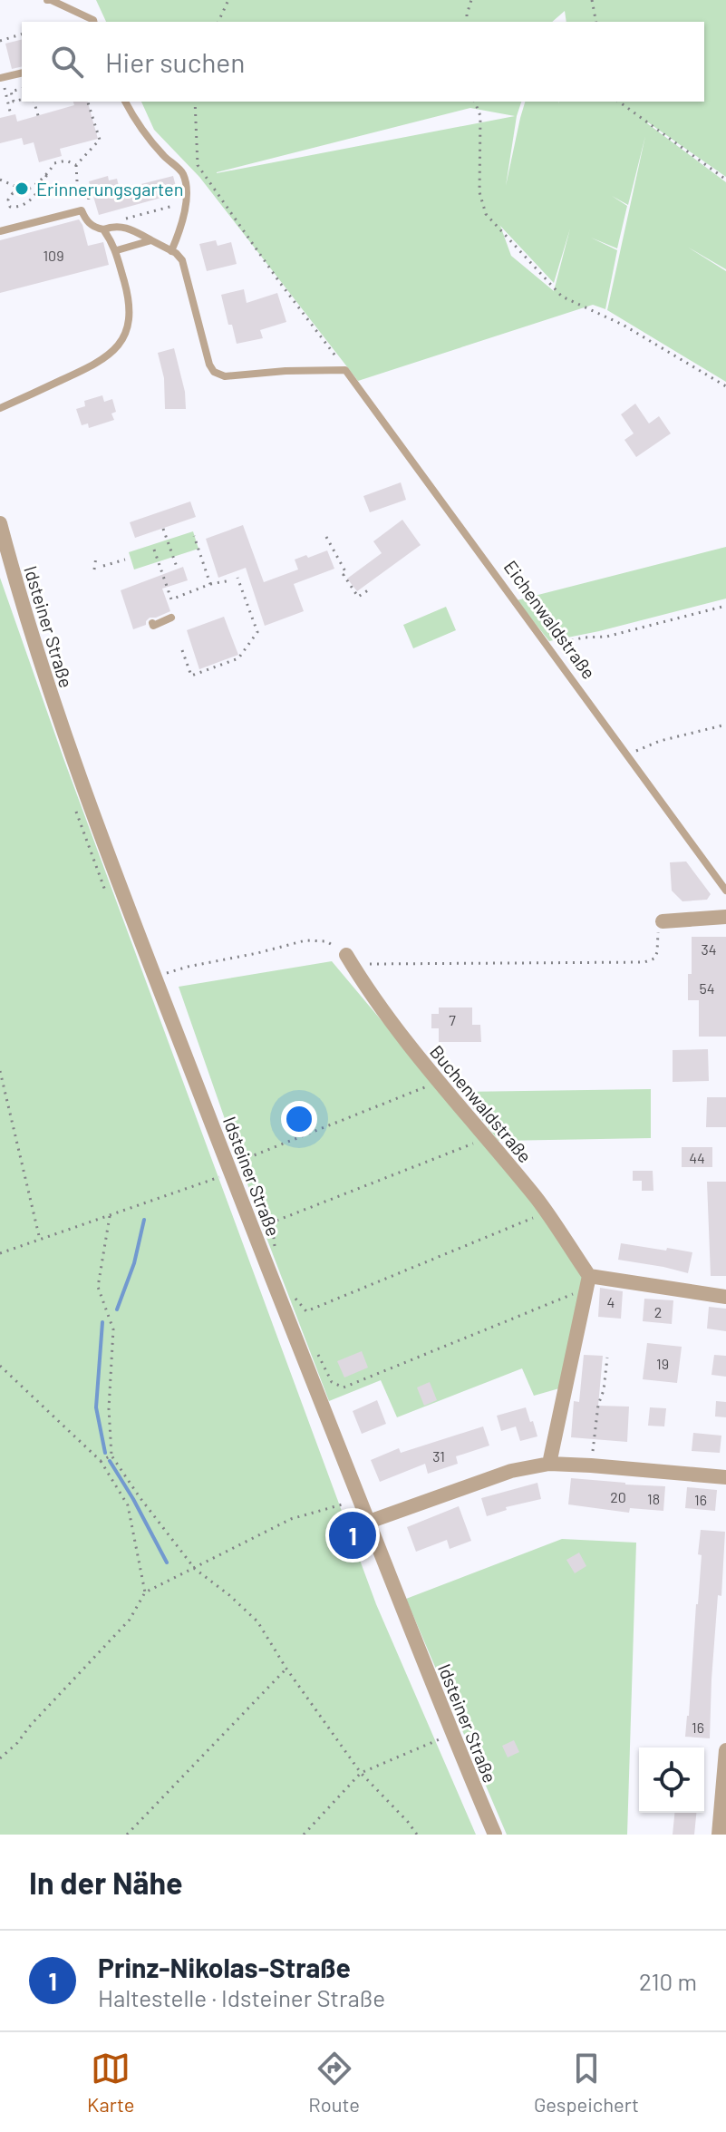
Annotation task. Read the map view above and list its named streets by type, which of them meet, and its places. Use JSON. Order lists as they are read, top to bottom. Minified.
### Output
{"streets":{"street":["Idsteiner Straße","Buchenwaldstraße"],"lane":["Eichenwaldstraße"]},"places":["Erinnerungsgarten"],"house_numbers":["109","34","54","7","44","4","2","19","31","20","18","16","16"],"page":{"search":"Hier suchen","pins":"1","heading":"In der Nähe","list":[{"mark":"1","name":"Prinz-Nikolas-Straße","note":"Haltestelle · Idsteiner Straße","value":"210 m"}],"nav":["Karte","Route","Gespeichert"]}}
